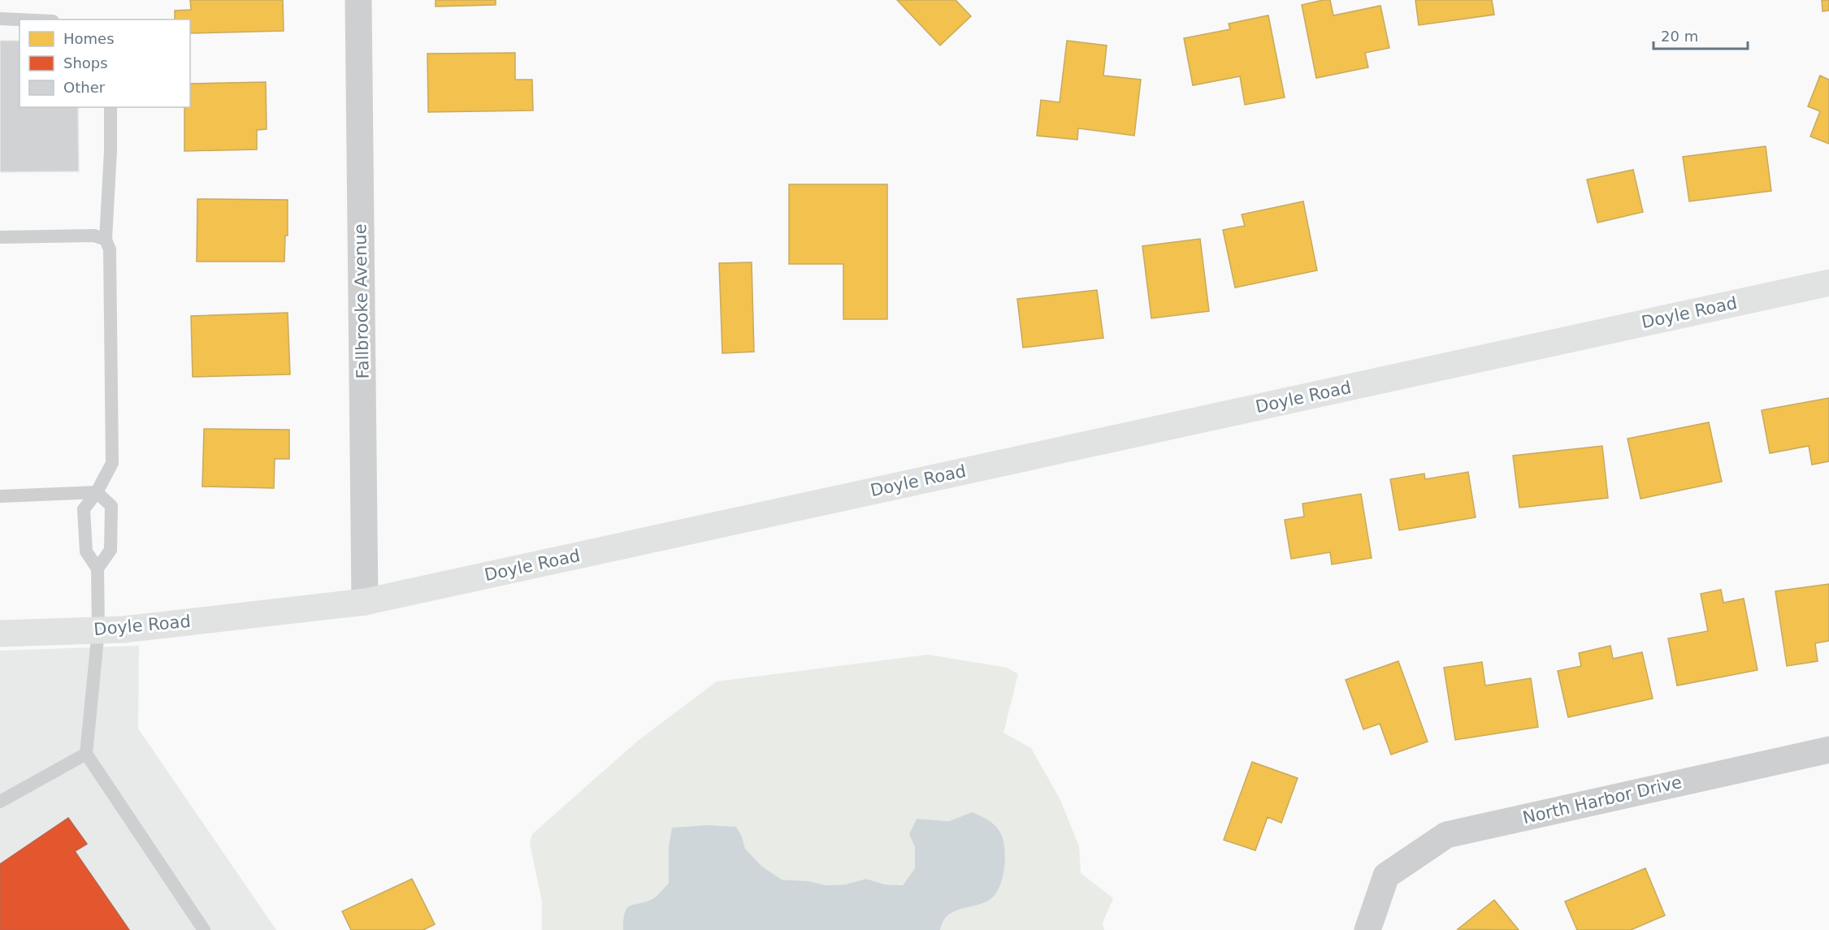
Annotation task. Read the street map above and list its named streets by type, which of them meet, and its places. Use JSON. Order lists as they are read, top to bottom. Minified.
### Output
{"streets":{"main road":["Doyle Road"],"street":["Fallbrooke Avenue","North Harbor Drive"]},"crossings":[["Fallbrooke Avenue","Doyle Road"]],"legend":["Homes","Shops","Other"],"scale_bar":"20 m"}
